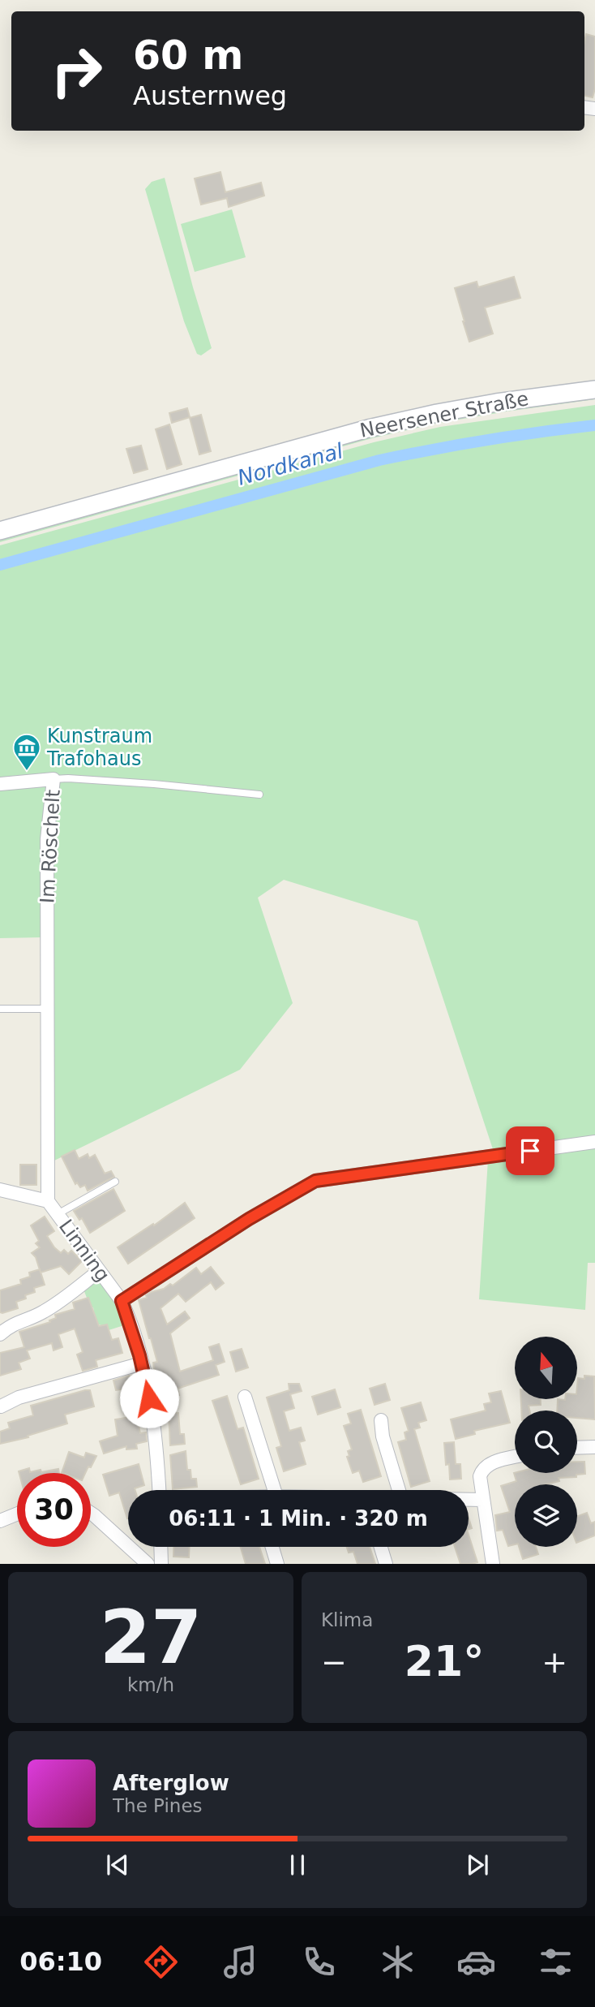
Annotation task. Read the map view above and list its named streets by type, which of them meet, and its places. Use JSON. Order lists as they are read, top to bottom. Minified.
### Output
{"streets":{"main road":["Neersener Straße"],"street":["Im Röschelt","Linning"]},"crossings":[["Im Röschelt","Linning"]],"water":["Nordkanal"],"places":{"museum":["Kunstraum Trafohaus"]},"north":"top","page":{"turn":["60 m","Austernweg"],"limit":"30","trip":"06:11 · 1 Min. · 320 m","tile":[["27","km/h"],"Klima"],"heat":["−","21°","+"],"song":["Afterglow","The Pines"],"tabs":"06:10"}}
